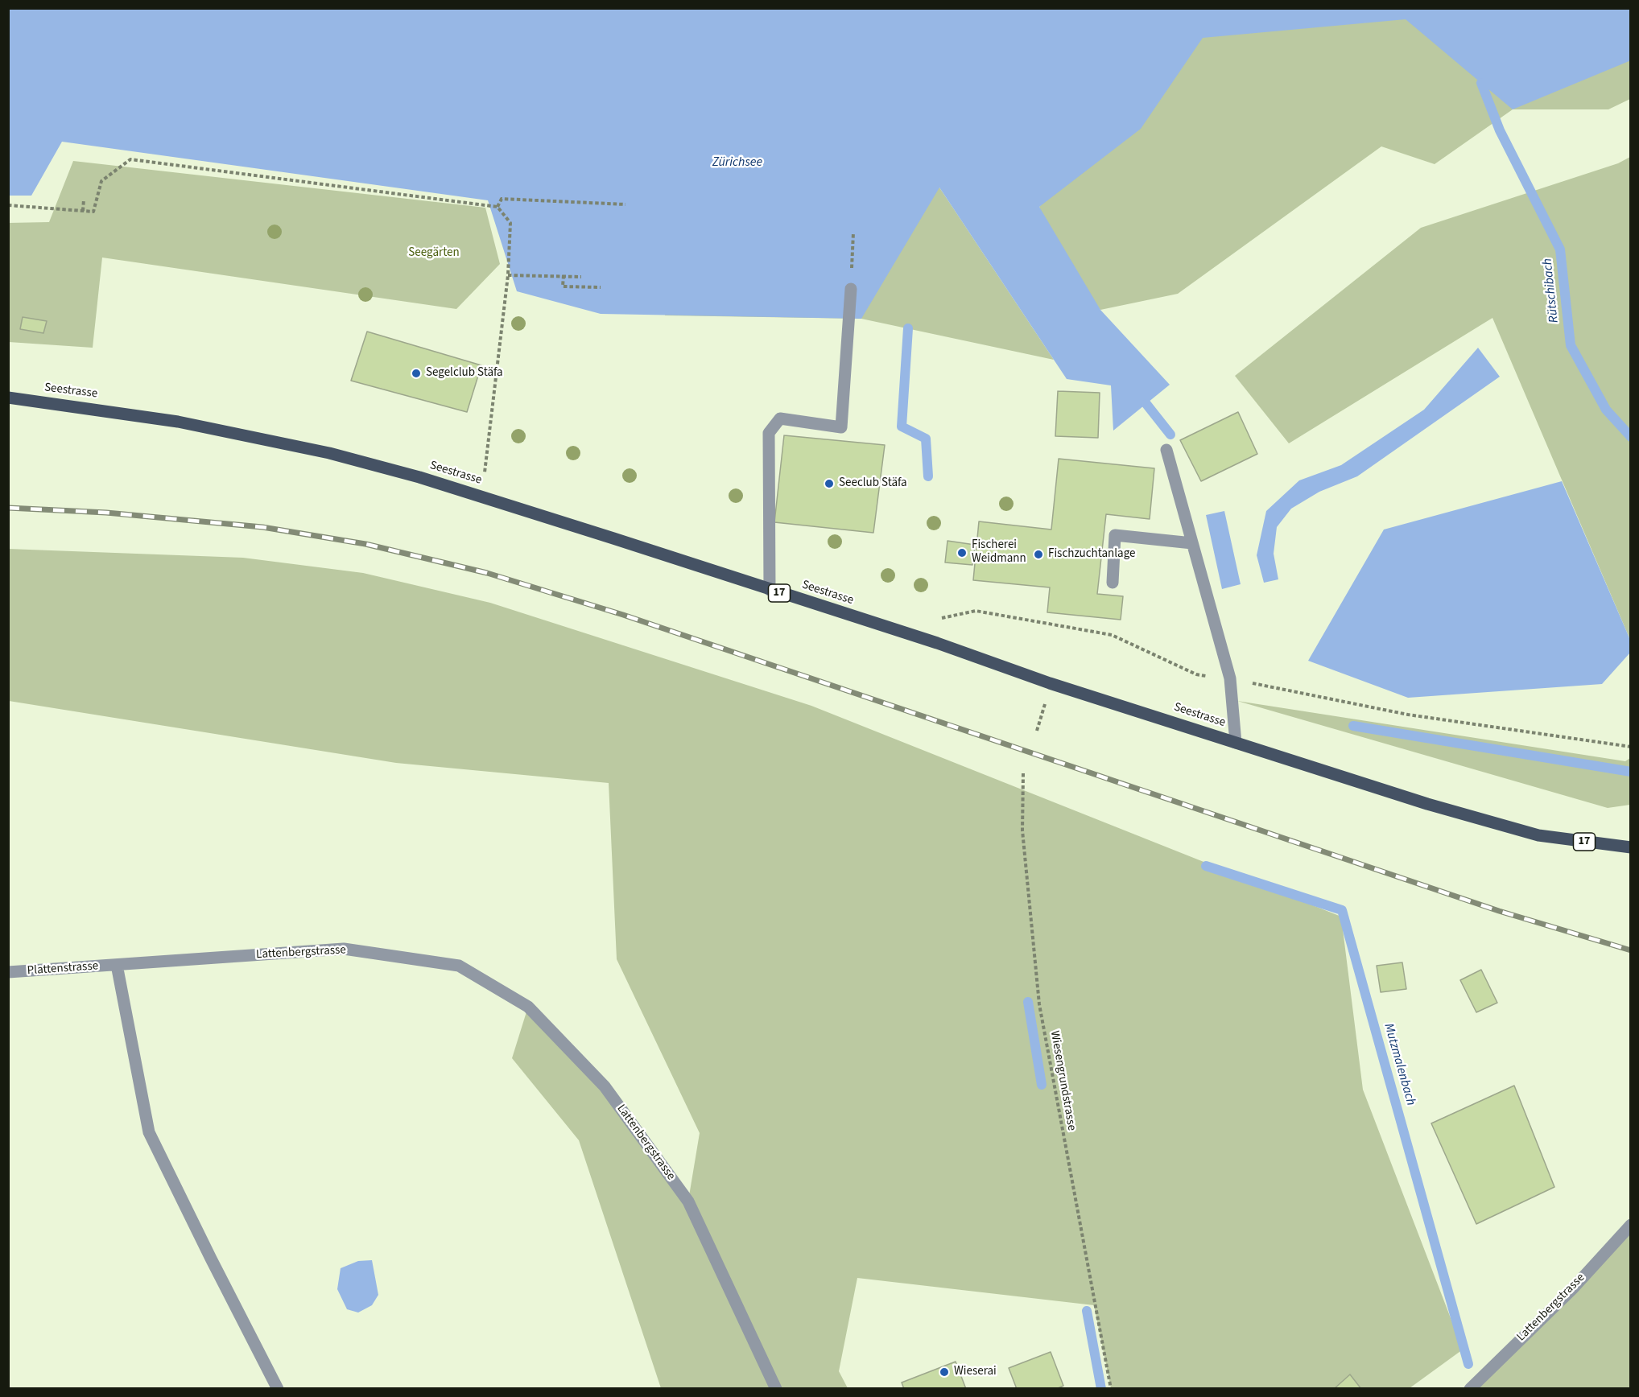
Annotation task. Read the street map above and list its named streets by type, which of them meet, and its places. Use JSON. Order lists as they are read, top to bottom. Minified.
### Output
{"streets":{"main road":["Seestrasse","17"],"street":["Lattenbergstrasse","Plattenstrasse"],"path":["Wiesengrundstrasse"]},"crossings":[["Lattenbergstrasse","Plattenstrasse"]],"water":["Zürichsee","Rütschibach","Mutzmalenbach"],"parks":["Seegärten"],"places":["Segelclub Stäfa","Seeclub Stäfa","Fischerei Weidmann","Fischzuchtanlage","Wieserai"]}
